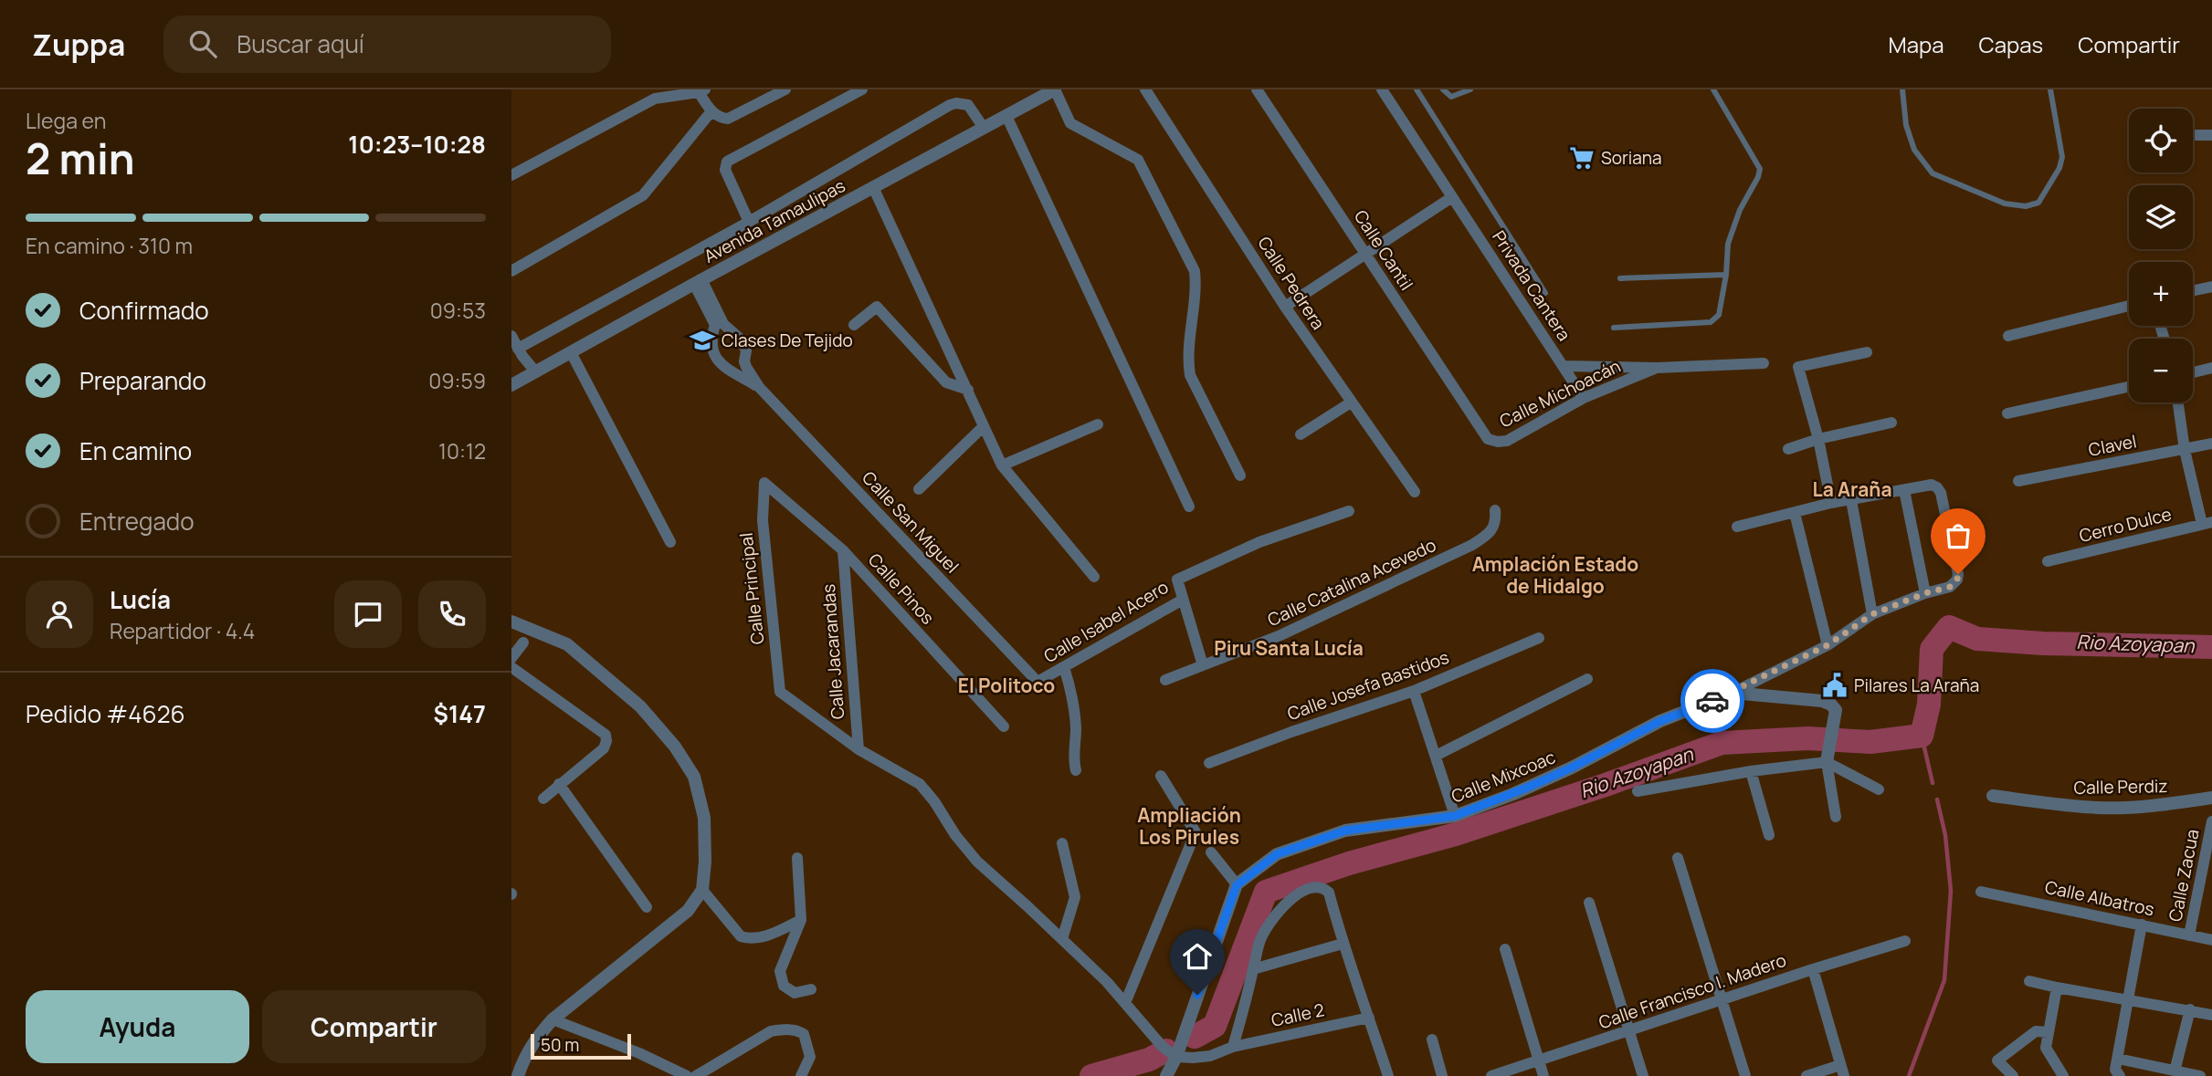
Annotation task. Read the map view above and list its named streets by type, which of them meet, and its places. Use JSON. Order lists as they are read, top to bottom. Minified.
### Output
{"streets":{"street":["Avenida Tamaulipas","Calle Cantil","Calle Pedrera","Privada Cantera","Calle Michoacán","Clavel","Calle San Miguel","Cerro Dulce","Calle Catalina Acevedo","Calle Principal","Calle Pinos","Calle Isabel Acero","Calle Jacarandas","Calle Josefa Bastidos","Calle Mixcoac","Calle Perdiz","Calle Zacua","Calle Albatros","Calle Francisco I. Madero","Calle 2"]},"crossings":[["Avenida Tamaulipas","Calle San Miguel"],["Calle Cantil","Calle Michoacán"],["Privada Cantera","Calle Michoacán"],["Calle San Miguel","Calle Isabel Acero"],["Calle Principal","Calle Pinos"],["Calle Principal","Calle Jacarandas"],["Calle Pinos","Calle Jacarandas"],["Calle Zacua","Calle Albatros"]],"districts":["La Araña","Amplación Estado de Hidalgo","Piru Santa Lucía","El Politoco","Ampliación Los Pirules"],"water":["Rio Azoyapan"],"places":{"supermarket":["Soriana"],"school or university":["Clases De Tejido"],"public building":["Pilares La Araña"]},"scale_bar":"50 m","page":{"header":"Zuppa","search":"Buscar aquí","nav":["Mapa","Capas","Compartir"],"heading":["2 min","Llega en","10:23–10:28"],"panel":["Lucía","Repartidor · 4.4","Pedido #4626","$147"],"map_buttons":["+","−"],"bar":"En camino · 310 m","list":[["Confirmado","09:53"],["Preparando","09:59"],["En camino","10:12"],"Entregado"],"buttons":["Ayuda","Compartir"],"scale":"50 m"}}
